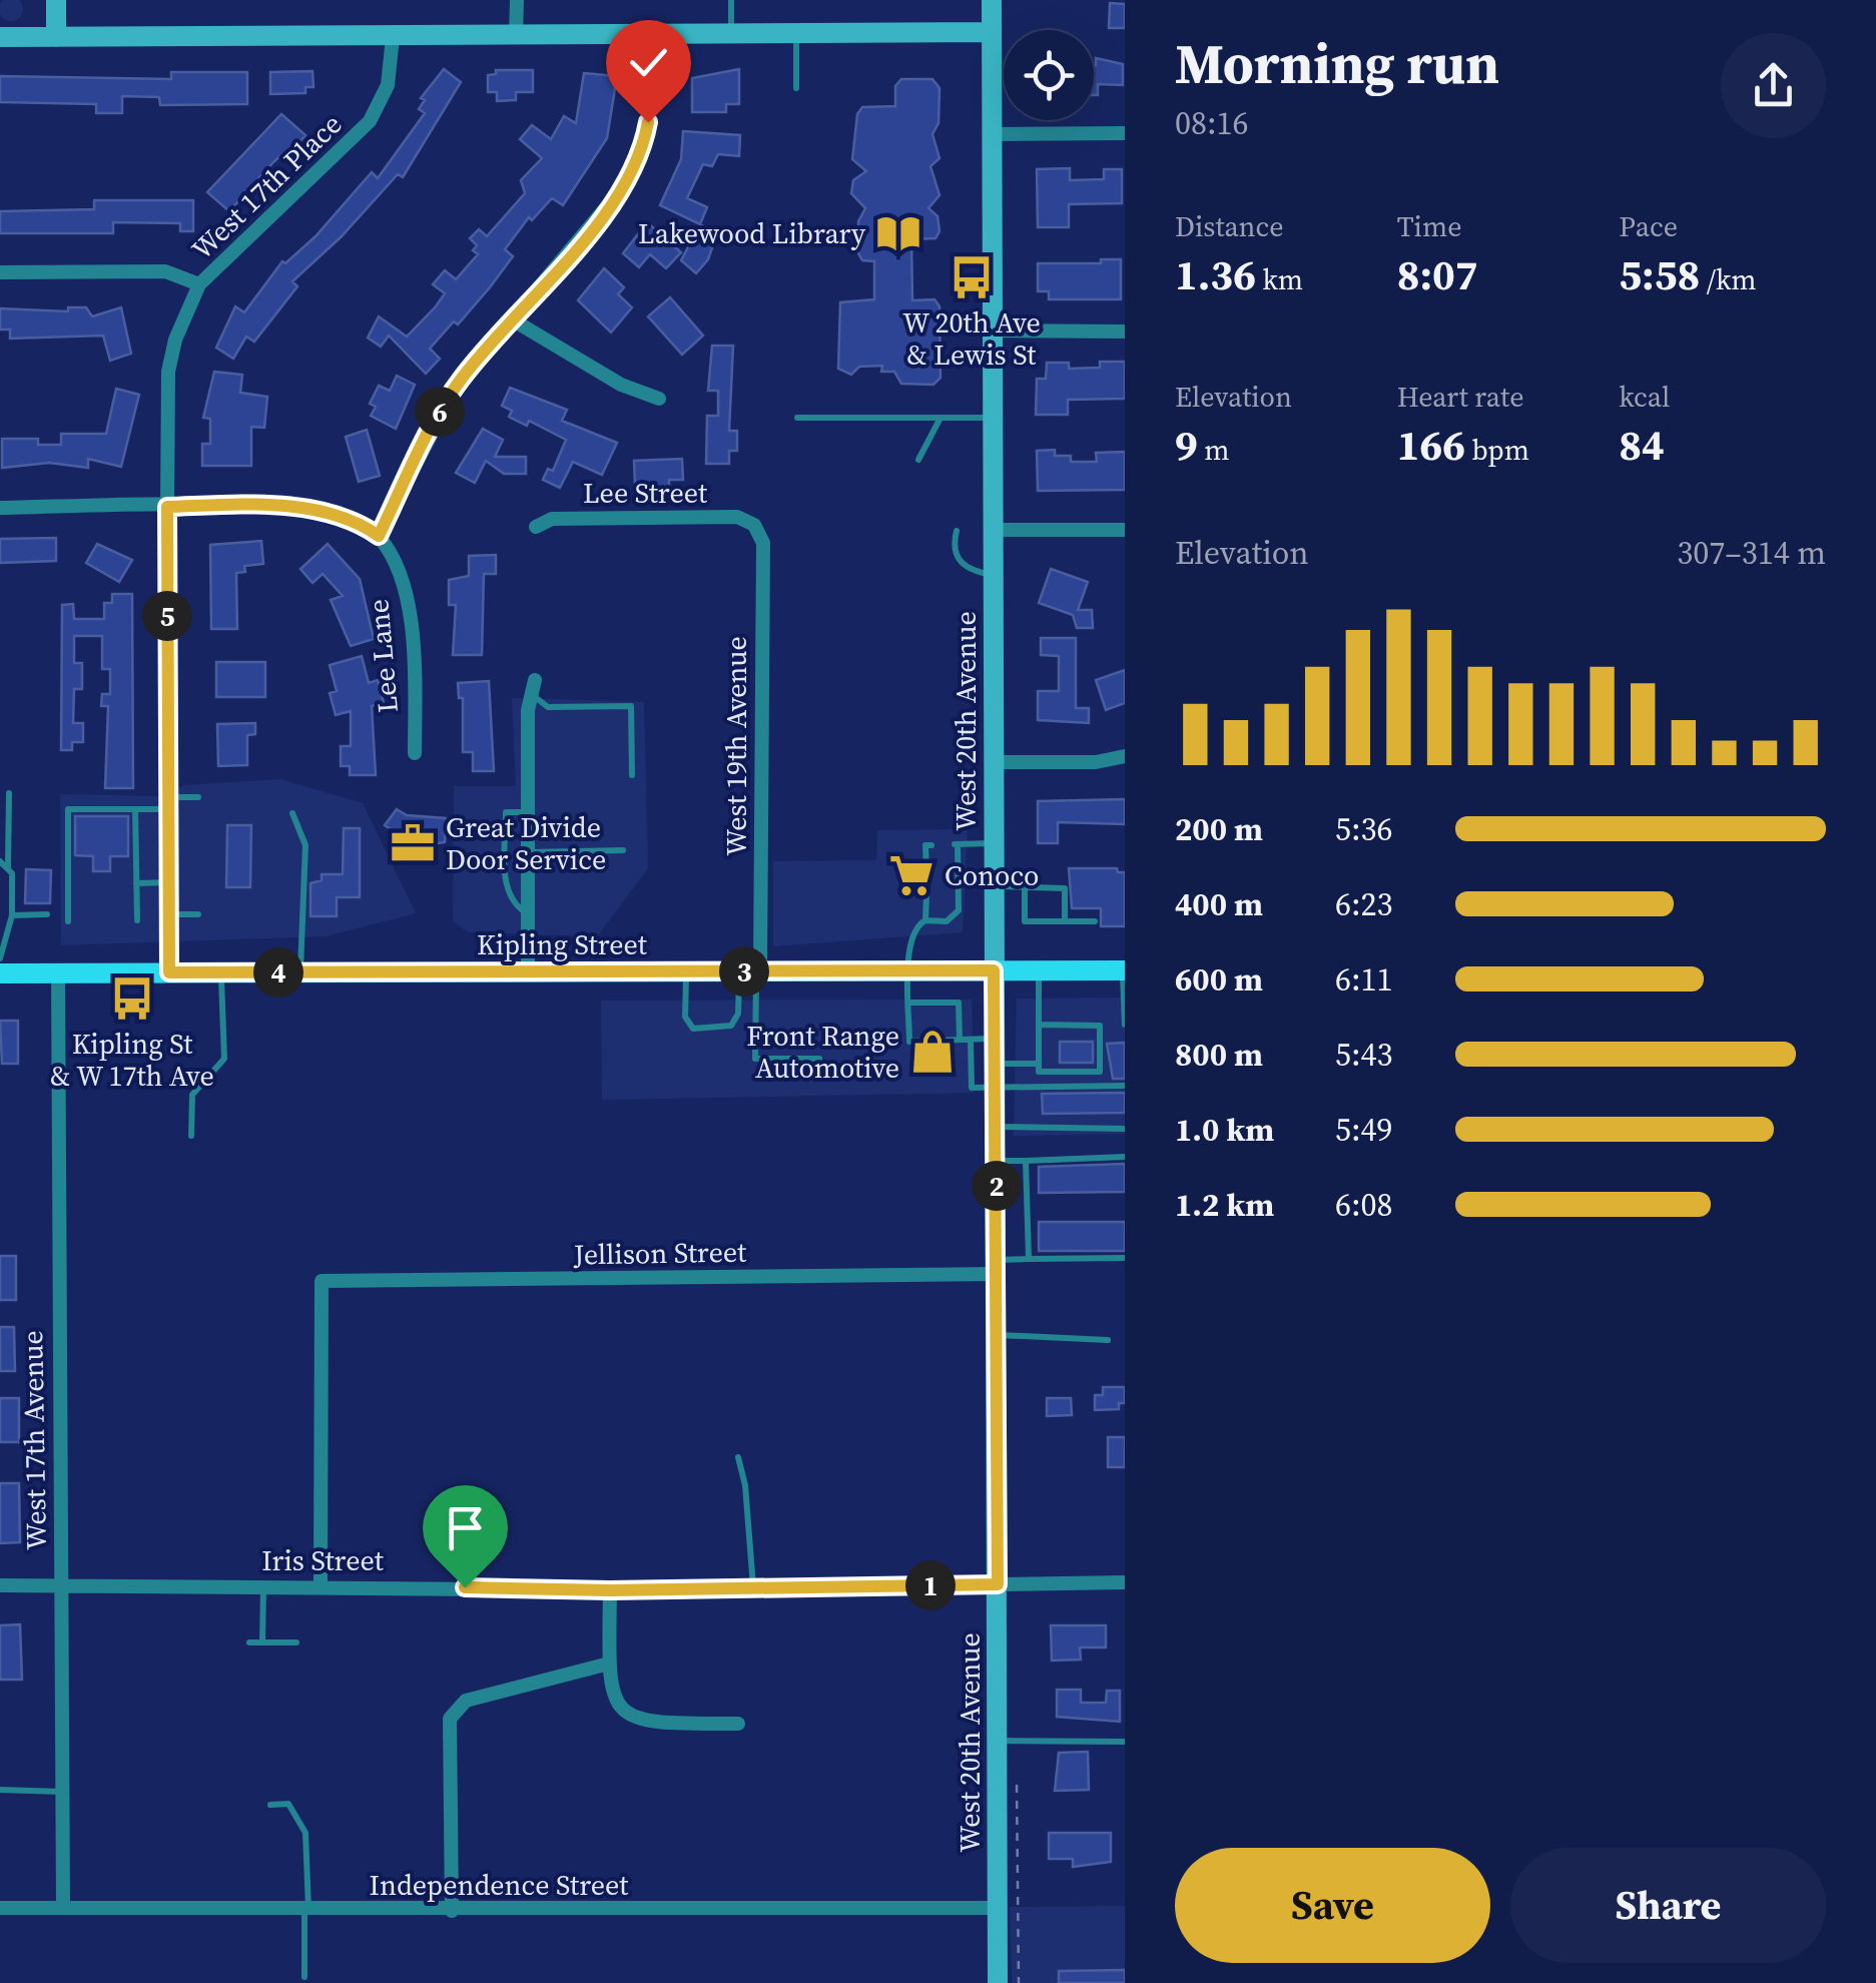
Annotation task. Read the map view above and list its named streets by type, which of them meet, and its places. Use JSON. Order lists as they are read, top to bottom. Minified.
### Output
{"streets":{"main road":["Kipling Street"],"street":["West 17th Place","Lee Street","Lee Lane","West 20th Avenue","West 19th Avenue","Jellison Street","West 17th Avenue","Iris Street","Independence Street"]},"crossings":[["West 17th Place","Kipling Street"],["Lee Street","West 19th Avenue"],["West 20th Avenue","Kipling Street"],["West 20th Avenue","Jellison Street"],["West 20th Avenue","Iris Street"],["West 20th Avenue","Independence Street"],["West 19th Avenue","Kipling Street"],["Kipling Street","West 17th Avenue"],["Jellison Street","Iris Street"],["West 17th Avenue","Iris Street"],["West 17th Avenue","Independence Street"]],"places":{"library":["Lakewood Library"],"bus stop":["W 20th Ave & Lewis St","Kipling St & W 17th Ave"],"office":["Great Divide Door Service"],"supermarket":["Conoco"],"shop":["Front Range Automotive"]},"page":{"heading":["Morning run","08:16"],"stats":[["Distance","1.36 km"],["Time","8:07"],["Pace","5:58 /km"],["Elevation","9 m"],["Heart rate","166 bpm"],["kcal","84"]],"pins":["6","5","3","4","2","1"],"chart":["Elevation","307–314 m"],"list":[{"name":"200 m","note":"5:36"},{"name":"400 m","note":"6:23"},{"name":"600 m","note":"6:11"},{"name":"800 m","note":"5:43"},{"name":"1.0 km","note":"5:49"},{"name":"1.2 km","note":"6:08"}],"buttons":["Save","Share"]}}
